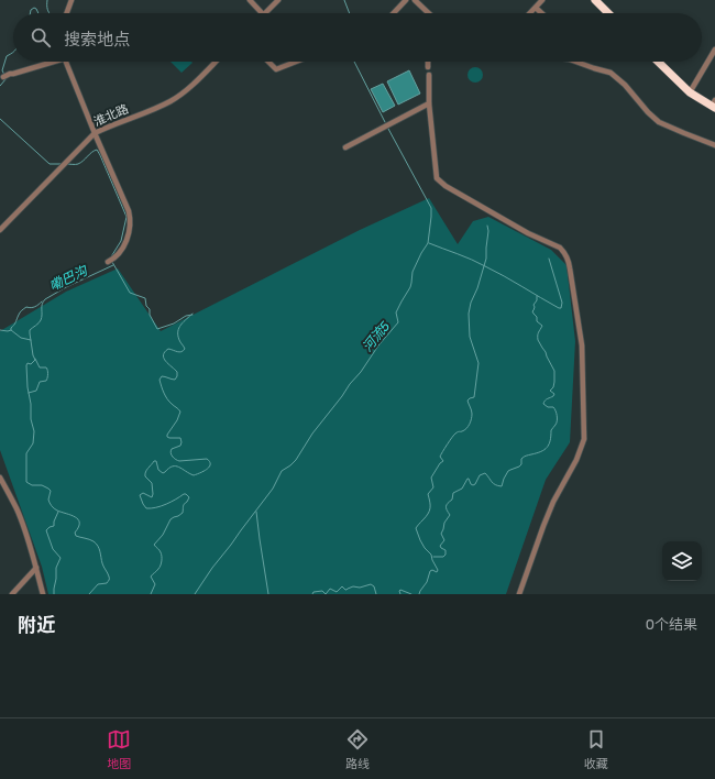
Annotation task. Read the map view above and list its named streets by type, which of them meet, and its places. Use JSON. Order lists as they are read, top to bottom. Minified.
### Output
{"streets":{"street":["淮北路"]},"water":["嘞巴沟","河流5"],"page":{"search":"搜索地点","heading":["附近","0个结果"],"nav":["地图","路线","收藏"]}}
